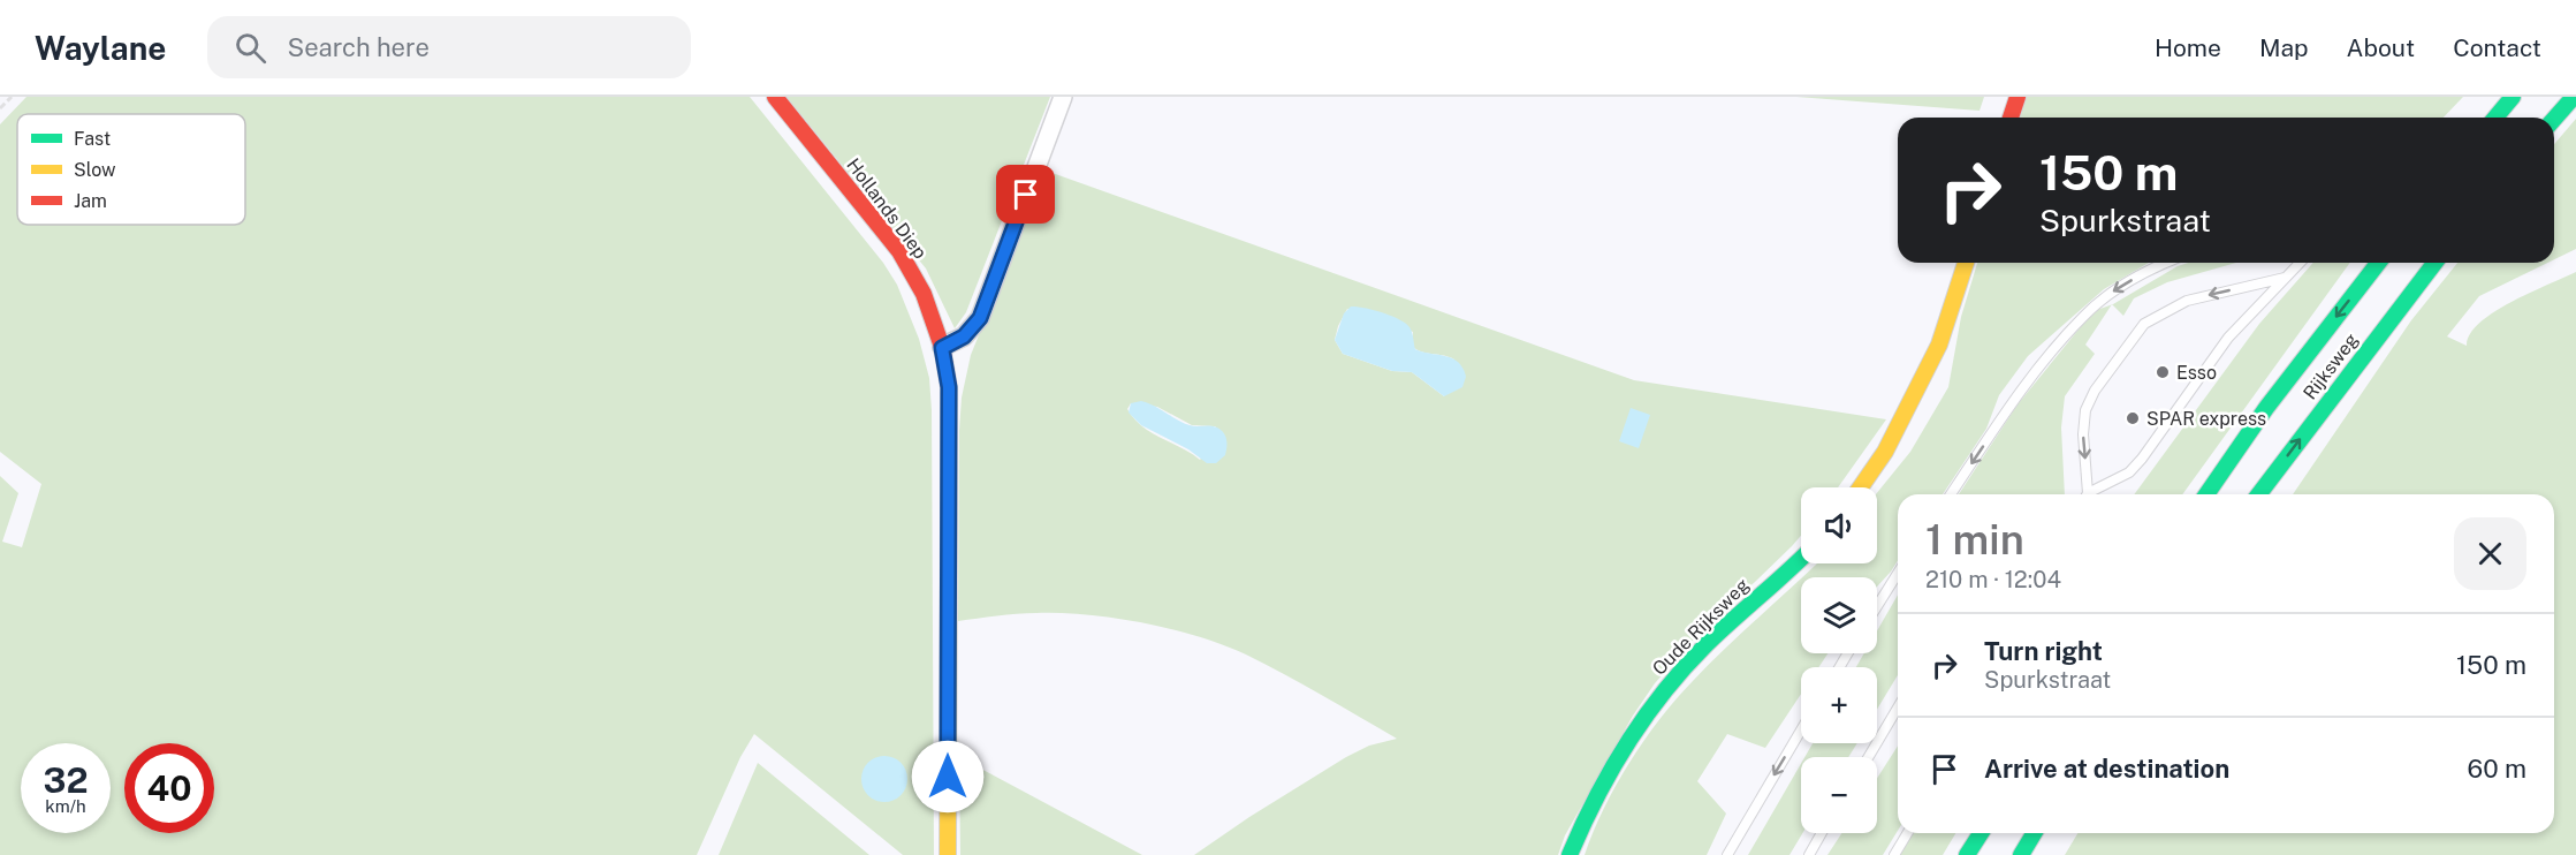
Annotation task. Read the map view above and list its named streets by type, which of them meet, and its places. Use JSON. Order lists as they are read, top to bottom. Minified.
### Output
{"streets":{"main road":["Hollands Diep","Rijksweg","Oude Rijksweg"]},"places":["Esso","SPAR express"],"legend":["Fast","Slow","Jam"],"page":{"header":"Waylane","search":"Search here","nav":["Home","Map","About","Contact"],"turn":["150 m","Spurkstraat"],"map_buttons":["+","−"],"heading":["1 min","210 m · 12:04"],"list":[{"name":"Turn right","note":"Spurkstraat","value":"150 m"},{"name":"Arrive at destination","value":"60 m"}],"speed":"32 km/h","limit":"40"}}
